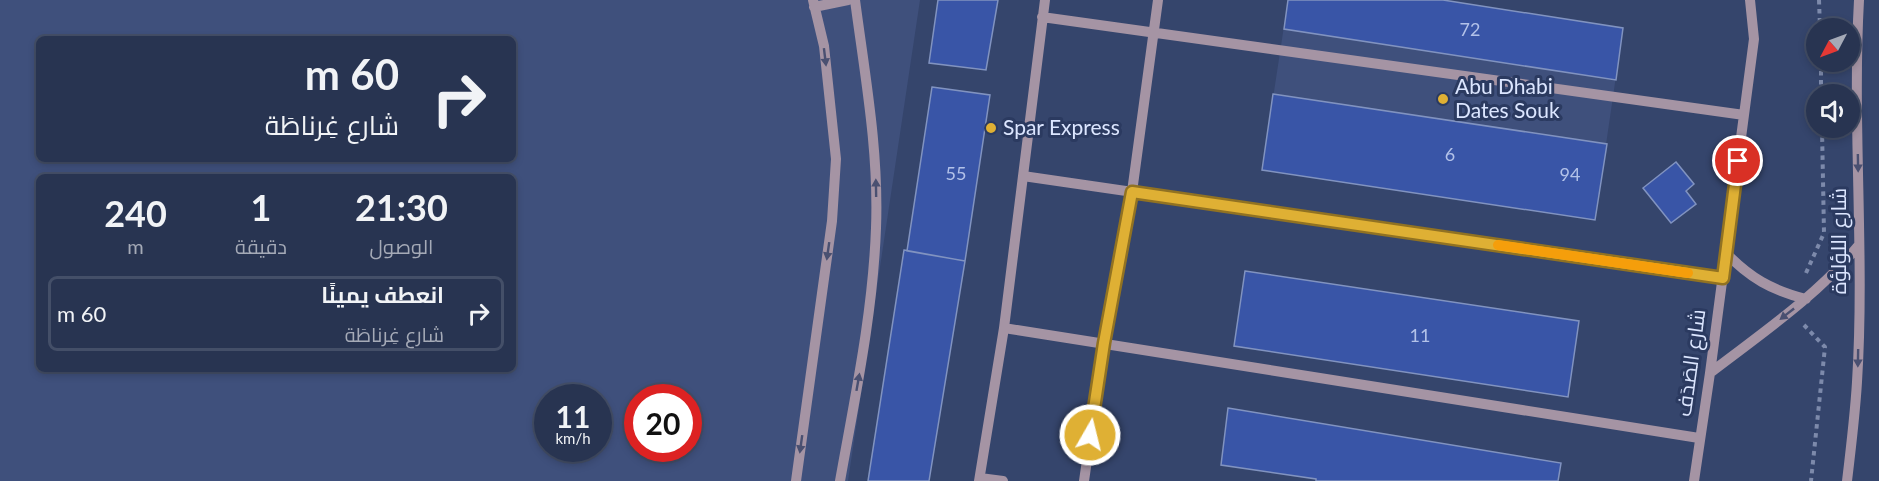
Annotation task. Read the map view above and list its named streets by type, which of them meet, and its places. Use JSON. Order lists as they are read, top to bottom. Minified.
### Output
{"streets":{"street":["شارع اللؤلؤة","شارع الصَدَف"]},"one_way":["شارع اللؤلؤة"],"places":["Abu Dhabi Dates Souk","Spar Express"],"house_numbers":["72","6","55","94","11"],"north":"bottom left","page":{"turn":["60 m","شارع غِرناطَة"],"eta":["21:30","الوصول","1","دقيقة","240","m"],"list":[{"name":"انعطف يمينًا","note":"شارع غِرناطَة","value":"60 m"}],"speed":"11 km/h","limit":"20"}}
